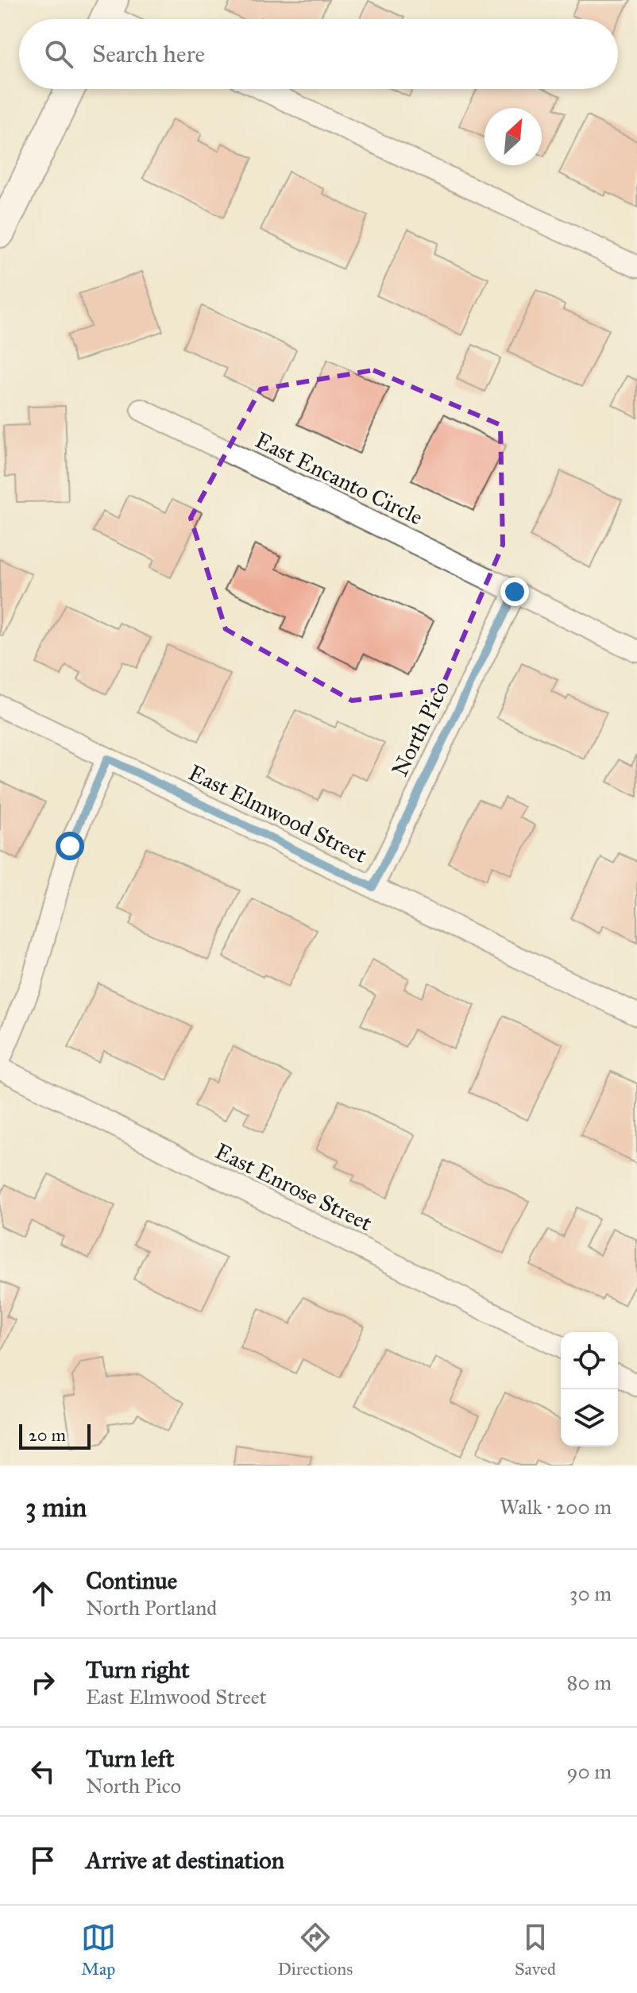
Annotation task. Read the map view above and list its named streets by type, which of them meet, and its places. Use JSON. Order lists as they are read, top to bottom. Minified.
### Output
{"streets":{"street":["East Encanto Circle","North Pico","East Elmwood Street","East Enrose Street"]},"crossings":[["East Encanto Circle","North Pico"],["North Pico","East Elmwood Street"]],"scale_bar":"20 m","north":"top right","page":{"search":"Search here","scale":"20 m","heading":["3 min","Walk · 200 m"],"list":[["Continue","North Portland","30 m"],["Turn right","East Elmwood Street","80 m"],["Turn left","North Pico","90 m"],"Arrive at destination"],"nav":["Map","Directions","Saved"]}}
